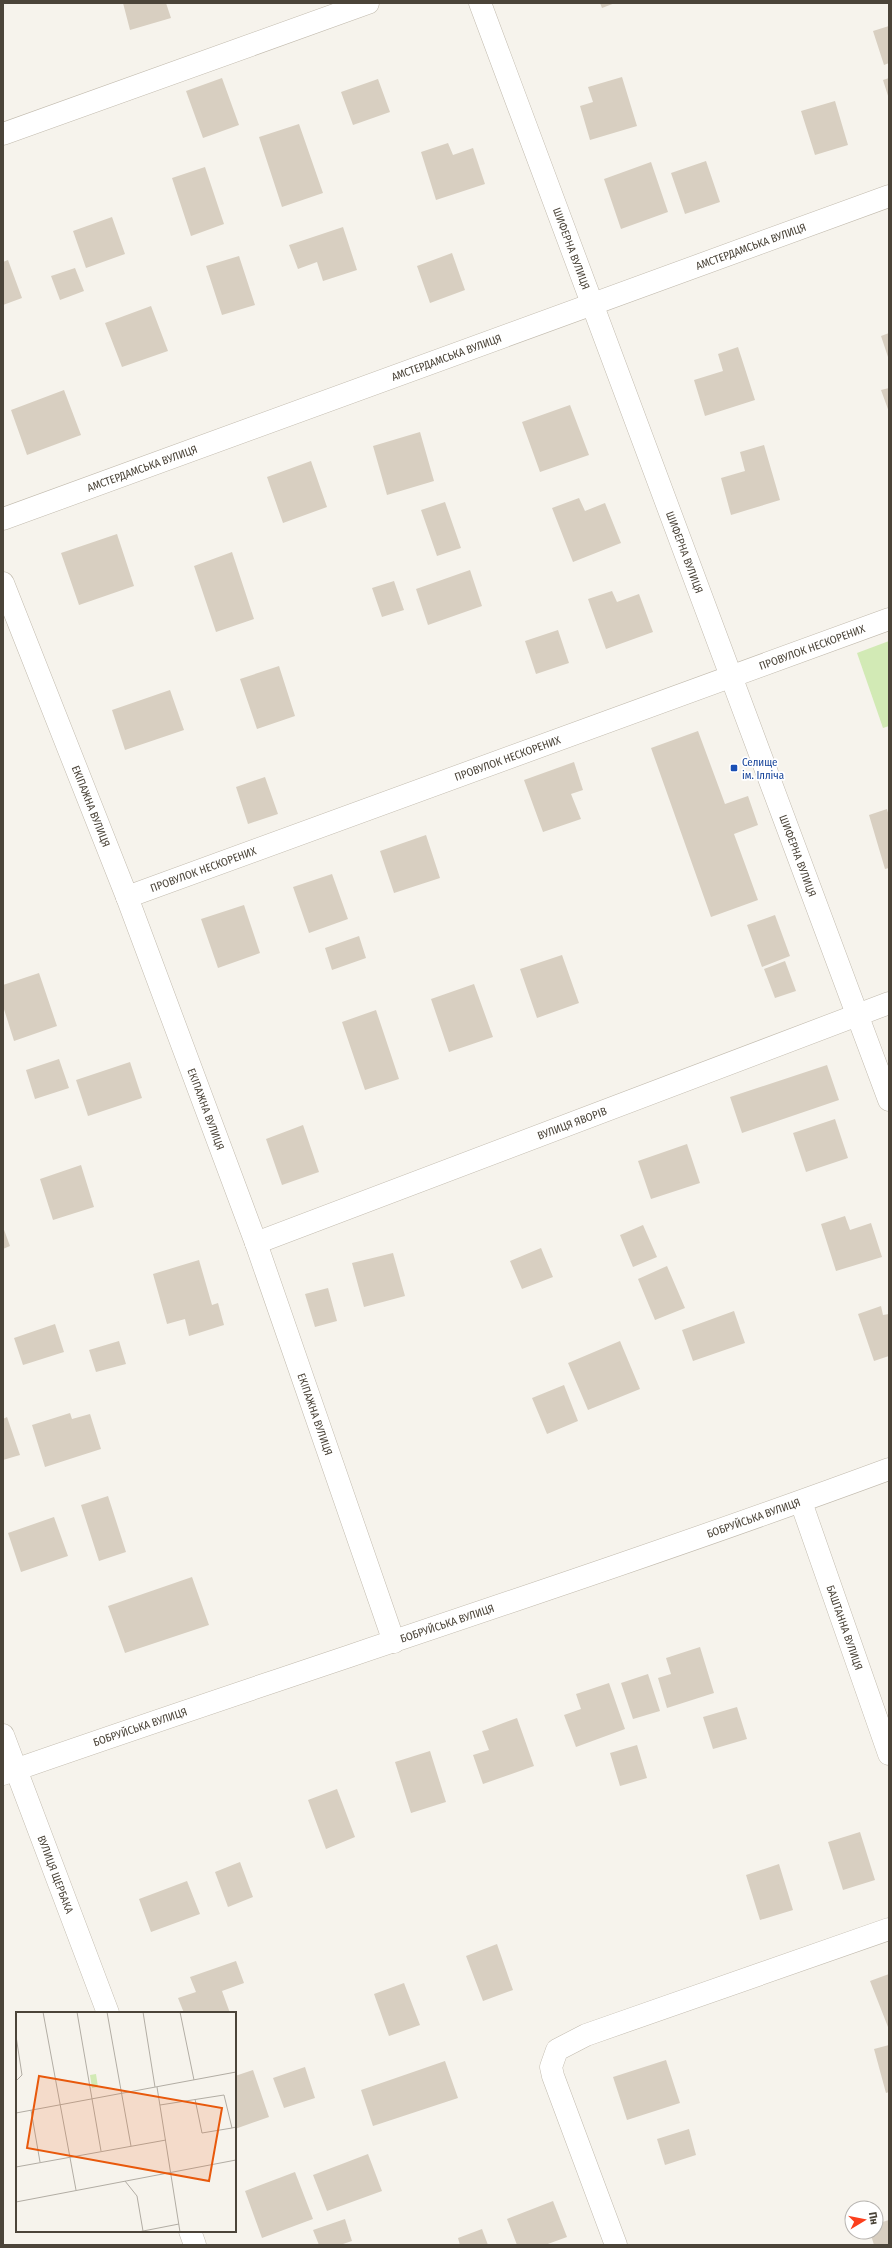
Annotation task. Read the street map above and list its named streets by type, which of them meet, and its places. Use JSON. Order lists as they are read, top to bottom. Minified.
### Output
{"streets":{"street":["АМСТЕРДАМСЬКА ВУЛИЦЯ","ШИФЕРНА ВУЛИЦЯ","ПРОВУЛОК НЕСКОРЕНИХ","ЕКІПАЖНА ВУЛИЦЯ","ВУЛИЦЯ ЯВОРІВ","БОБРУЙСЬКА ВУЛИЦЯ","БАШТАННА ВУЛИЦЯ","ВУЛИЦЯ ЩЕРБАКА"]},"crossings":[["АМСТЕРДАМСЬКА ВУЛИЦЯ","ШИФЕРНА ВУЛИЦЯ"],["ШИФЕРНА ВУЛИЦЯ","ПРОВУЛОК НЕСКОРЕНИХ"],["ШИФЕРНА ВУЛИЦЯ","ВУЛИЦЯ ЯВОРІВ"],["ПРОВУЛОК НЕСКОРЕНИХ","ЕКІПАЖНА ВУЛИЦЯ"],["ЕКІПАЖНА ВУЛИЦЯ","ВУЛИЦЯ ЯВОРІВ"],["ЕКІПАЖНА ВУЛИЦЯ","БОБРУЙСЬКА ВУЛИЦЯ"],["БОБРУЙСЬКА ВУЛИЦЯ","БАШТАННА ВУЛИЦЯ"],["БОБРУЙСЬКА ВУЛИЦЯ","ВУЛИЦЯ ЩЕРБАКА"]],"places":{"transit":["Селище ім. Ілліча"]},"north":"right"}
